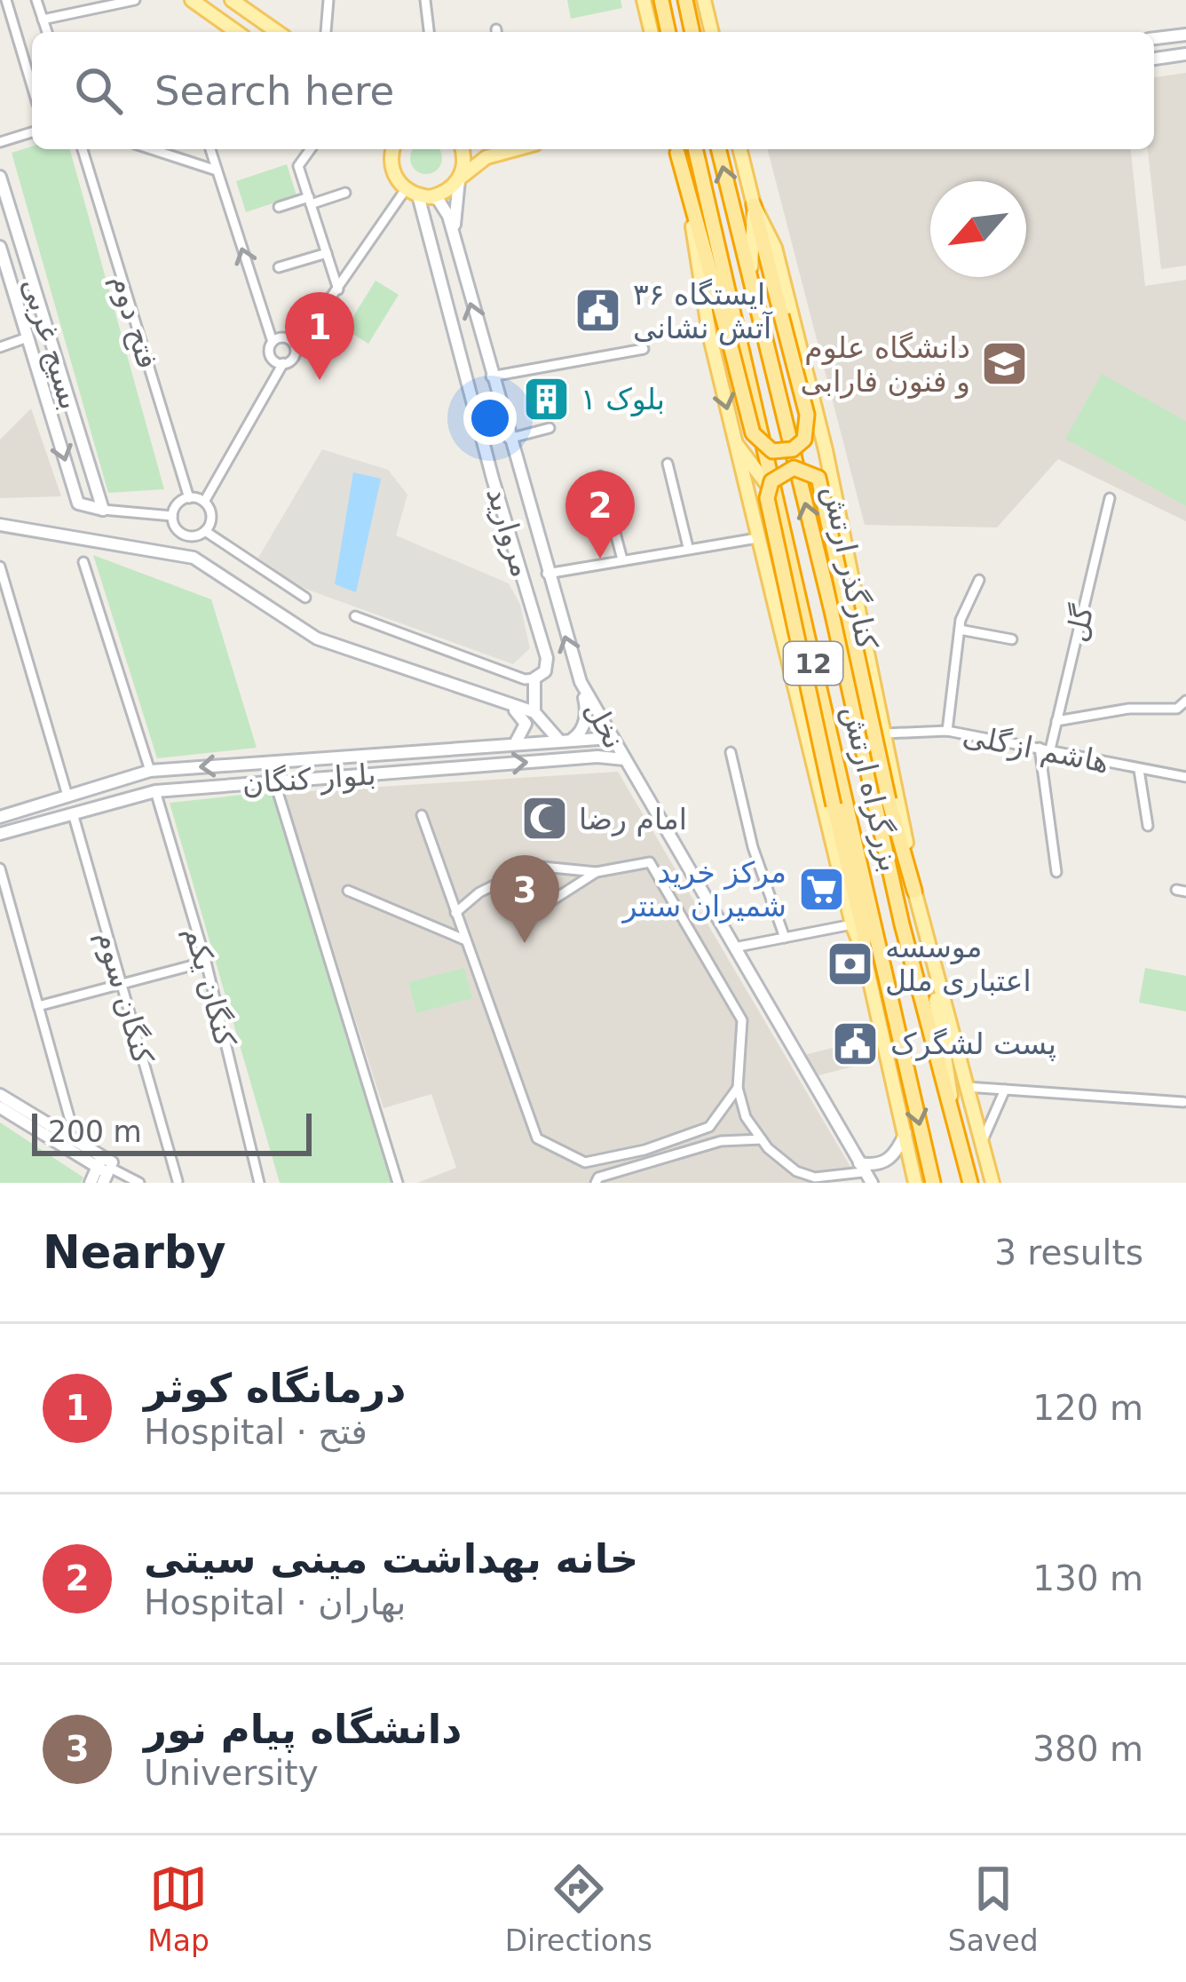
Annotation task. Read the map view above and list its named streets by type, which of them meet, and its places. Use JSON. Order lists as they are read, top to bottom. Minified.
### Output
{"streets":{"highway":["12","بزرگراه ارتش"],"main road":["بسیج غربی","مروارید","کنارگذر ارتش","نخل","بلوار کنگان"],"street":["فتح دوم","گل","هاشم ازگلی","کنگان یکم","کنگان سوم"]},"crossings":[["کنارگذر ارتش","هاشم ازگلی"],["گل","هاشم ازگلی"],["نخل","بلوار کنگان"],["بلوار کنگان","کنگان یکم"],["بلوار کنگان","کنگان سوم"]],"places":{"public building":["ایستگاه ۳۶ آتش نشانی","پست لشگرک"],"school or university":["دانشگاه علوم و فنون فارابی"],"building":["۱ بلوک"],"mosque":["امام رضا"],"supermarket":["مرکز خرید شمیران سنتر"],"bank":["موسسه اعتباری ملل"]},"scale_bar":"200 m","north":"bottom left","page":{"search":"Search here","pins":["1","2","3"],"scale":"200 m","heading":["Nearby","3 results"],"list":[{"mark":"1","name":"درمانگاه کوثر","note":"Hospital · فتح","value":"120 m"},{"mark":"2","name":"خانه بهداشت مینی سیتی","note":"Hospital · بهاران","value":"130 m"},{"mark":"3","name":"دانشگاه پیام نور","note":"University","value":"380 m"}],"nav":["Map","Directions","Saved"]}}
